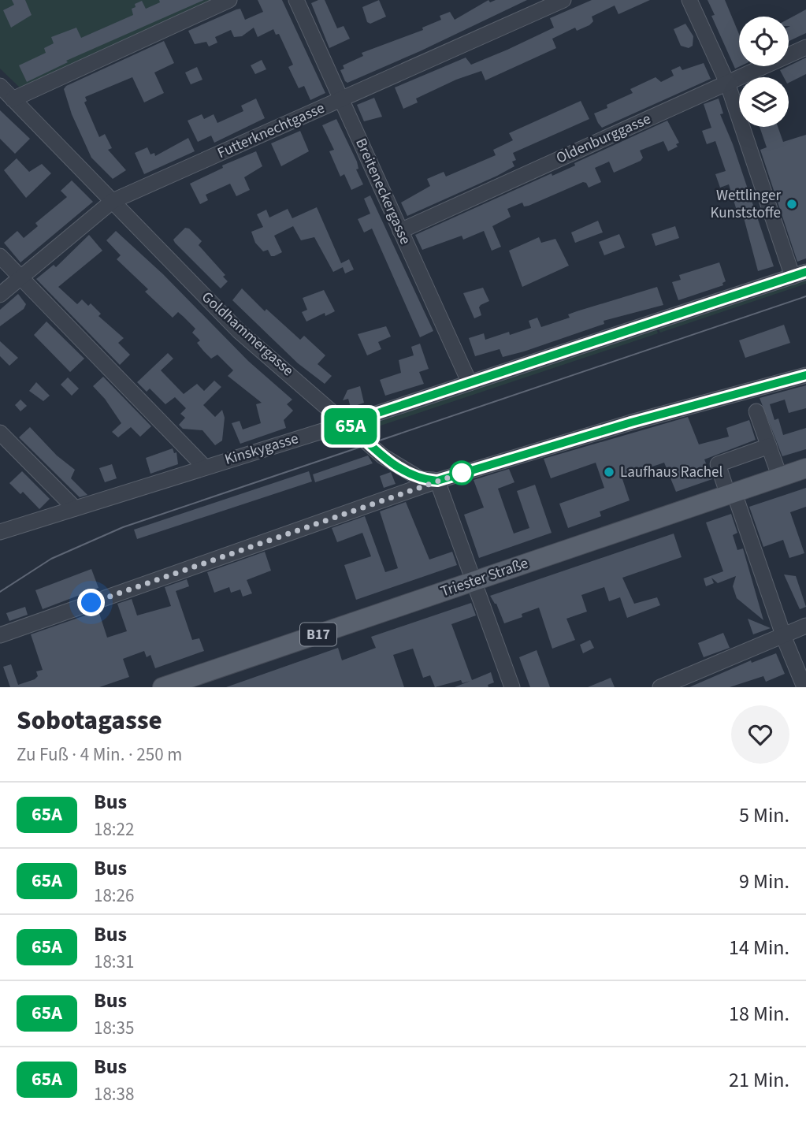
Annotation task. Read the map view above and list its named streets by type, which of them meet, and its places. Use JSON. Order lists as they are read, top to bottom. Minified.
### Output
{"streets":{"main road":["Triester Straße","B17"],"street":["Futterknechtgasse","Oldenburggasse","Breiteneckergasse","Goldhammergasse","Kinskygasse"]},"crossings":[["Futterknechtgasse","Breiteneckergasse"],["Futterknechtgasse","Goldhammergasse"],["Oldenburggasse","Breiteneckergasse"],["Breiteneckergasse","Kinskygasse"],["Goldhammergasse","Kinskygasse"]],"places":["Wettlinger Kunststoffe","Laufhaus Rachel"],"lines":["bus line 65A"],"page":{"on_map":"65A","heading":["Sobotagasse","Zu Fuß · 4 Min. · 250 m"],"list":[{"mark":"65A","name":"Bus","note":"18:22","value":"5 Min."},{"mark":"65A","name":"Bus","note":"18:26","value":"9 Min."},{"mark":"65A","name":"Bus","note":"18:31","value":"14 Min."},{"mark":"65A","name":"Bus","note":"18:35","value":"18 Min."},{"mark":"65A","name":"Bus","note":"18:38","value":"21 Min."}]}}
